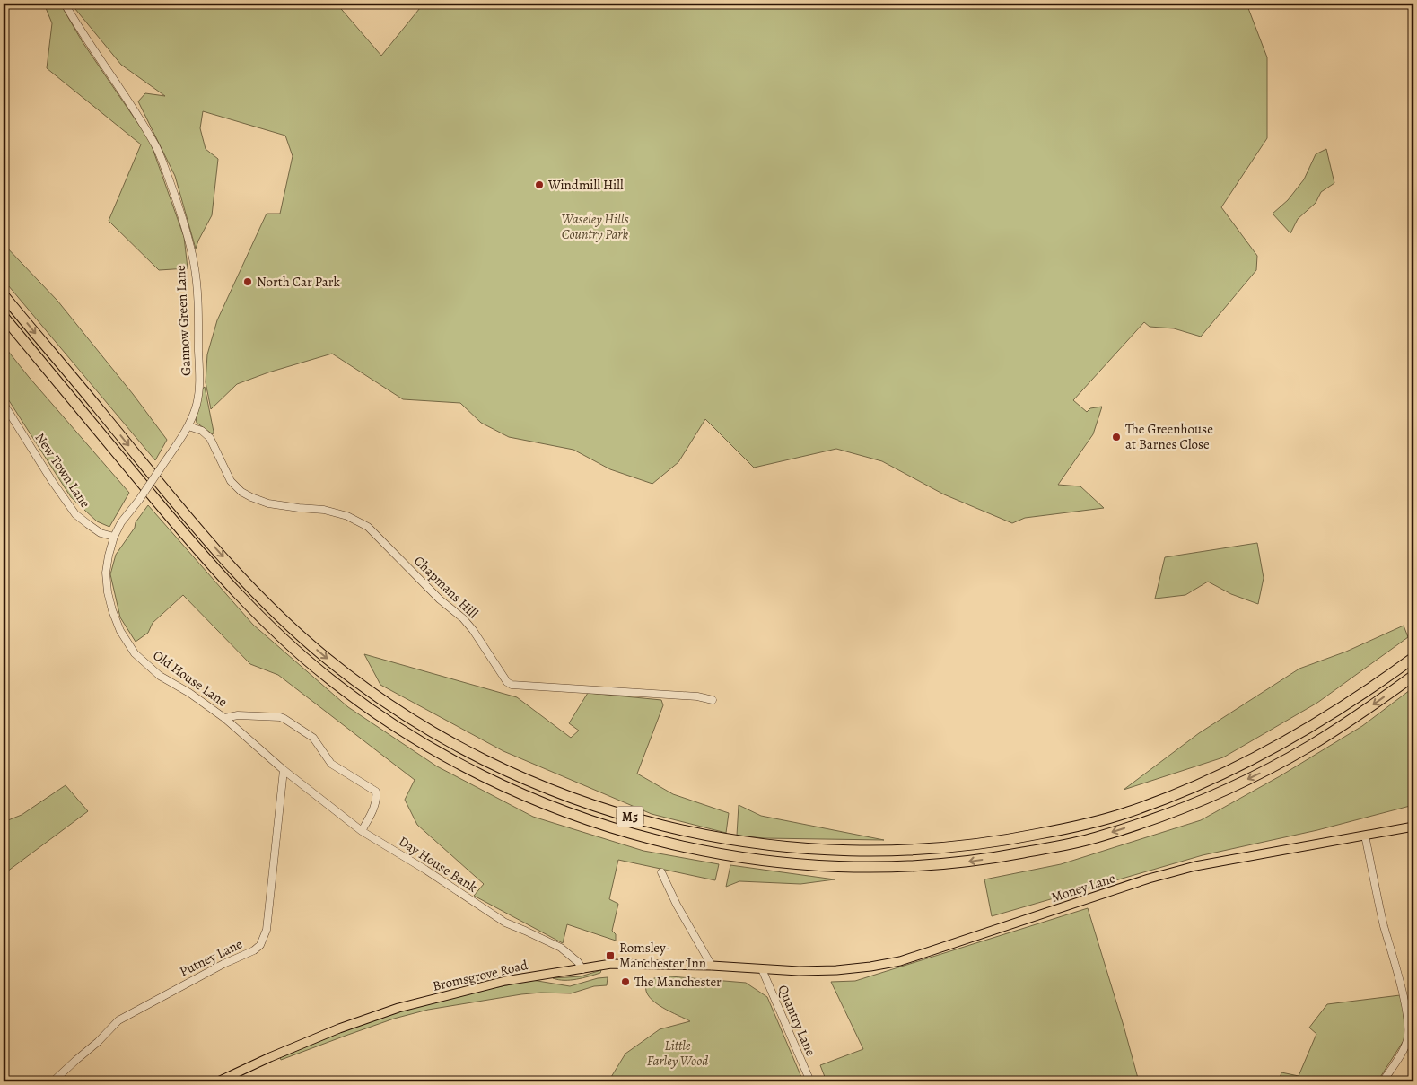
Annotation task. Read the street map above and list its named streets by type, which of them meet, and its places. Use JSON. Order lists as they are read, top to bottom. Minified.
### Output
{"streets":{"highway":["M5"],"main road":["Money Lane","Bromsgrove Road"],"street":["Gannow Green Lane","New Town Lane","Chapmans Hill","Old House Lane","Day House Bank","Putney Lane","Quantry Lane"]},"crossings":[["Gannow Green Lane","New Town Lane"],["Gannow Green Lane","Chapmans Hill"],["Gannow Green Lane","Old House Lane"],["New Town Lane","Old House Lane"],["Old House Lane","Day House Bank"],["Old House Lane","Putney Lane"],["Day House Bank","Putney Lane"],["Day House Bank","Bromsgrove Road"],["Money Lane","Bromsgrove Road"],["Money Lane","Quantry Lane"],["Bromsgrove Road","Quantry Lane"]],"parks":["Waseley Hills Country Park","Little Farley Wood"],"places":{"other":["Windmill Hill","North Car Park","The Greenhouse at Barnes Close","The Manchester"],"transit":["Romsley- Manchester Inn"]}}
